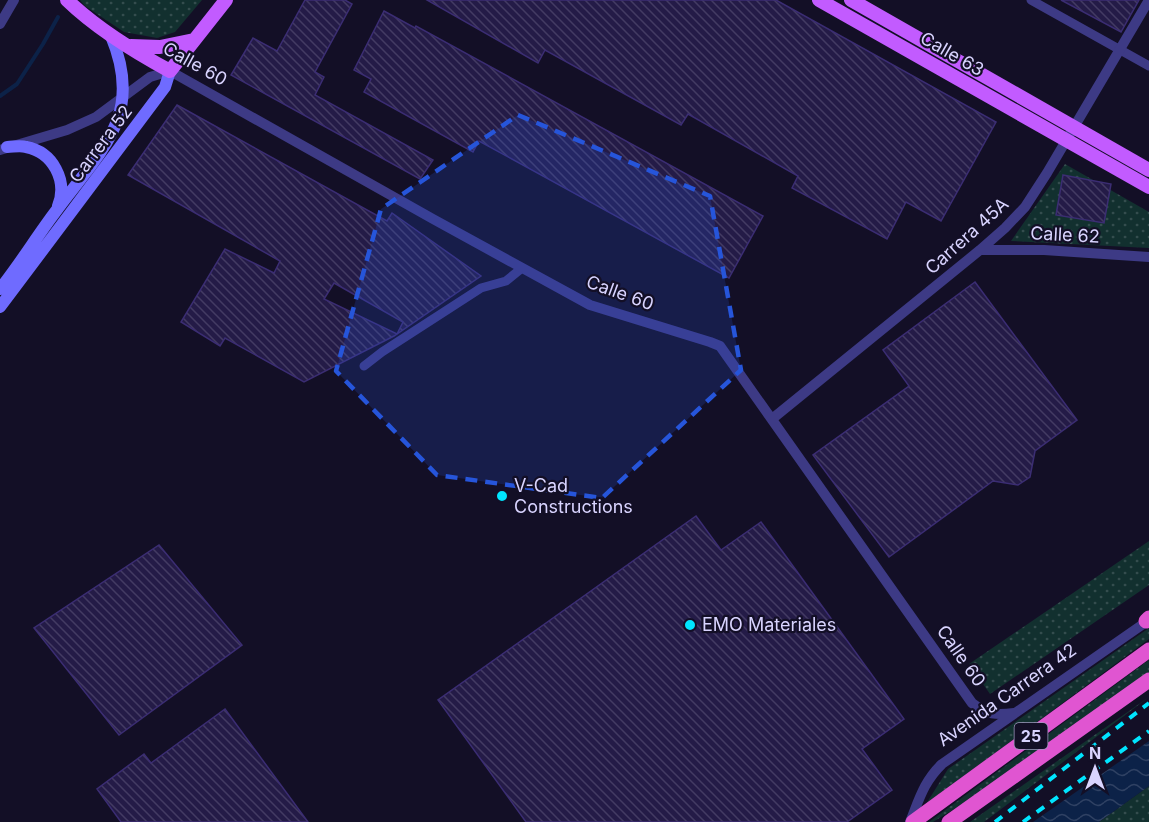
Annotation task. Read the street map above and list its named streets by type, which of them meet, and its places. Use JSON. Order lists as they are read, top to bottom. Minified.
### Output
{"streets":{"highway":["Avenida Carrera 42","25"],"main road":["Calle 63","Calle 60","Carrera 52"],"street":["Calle 62","Carrera 45A"]},"crossings":[["Calle 63","Carrera 45A"],["Calle 60","Carrera 52"],["Calle 60","Carrera 45A"],["Calle 60","Avenida Carrera 42"],["Calle 62","Carrera 45A"]],"places":["V-Cad Constructions","EMO Materiales"],"north":"top"}
